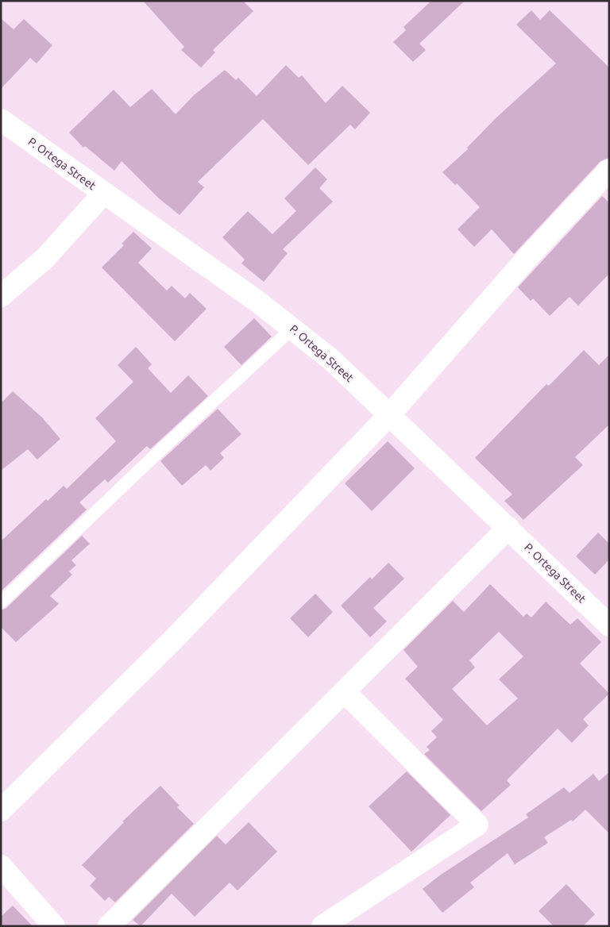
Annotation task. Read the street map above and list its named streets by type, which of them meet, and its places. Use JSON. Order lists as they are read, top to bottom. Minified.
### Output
{"streets":{"street":["P. Ortega Street"]}}
